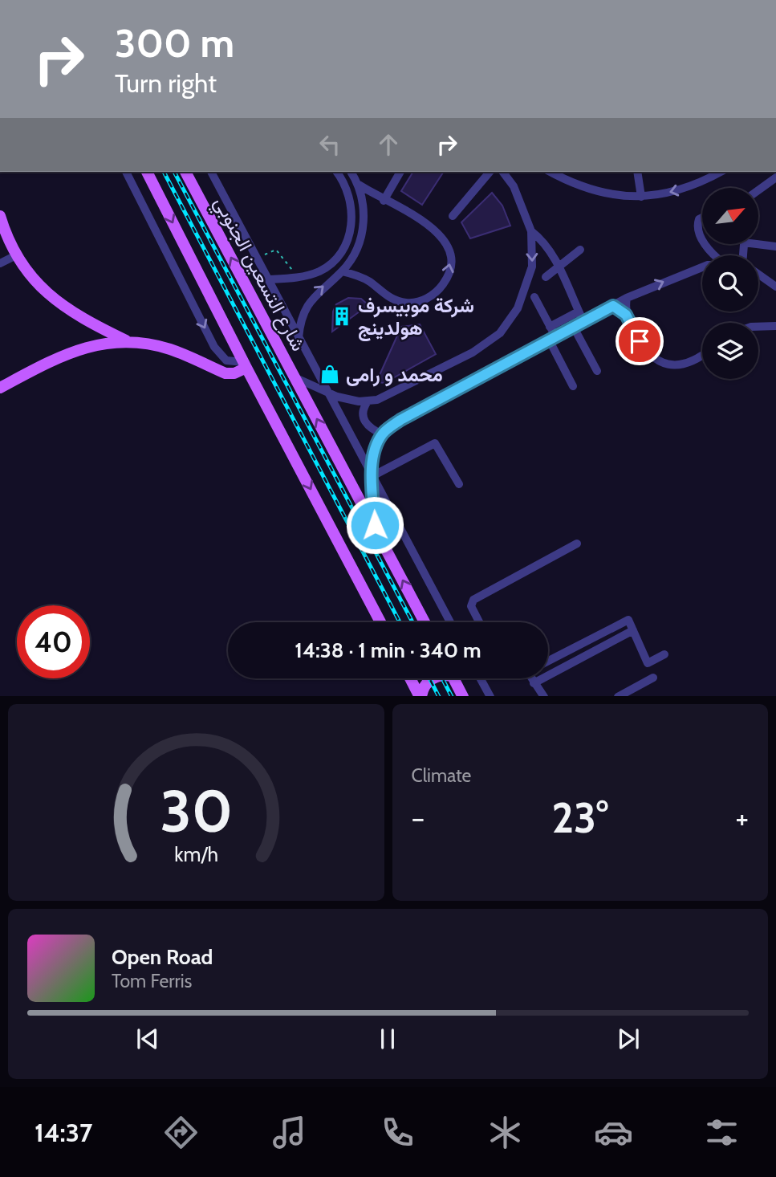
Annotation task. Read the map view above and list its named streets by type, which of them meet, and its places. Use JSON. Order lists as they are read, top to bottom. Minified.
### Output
{"streets":{"main road":["شارع التسعين الجنوبي"]},"places":{"building":["شركة موبيسرف هولدينج"],"shop":["محمد و رامى"]},"north":"top right","page":{"turn":["300 m","Turn right"],"limit":"40","trip":"14:38 · 1 min · 340 m","tile":"Climate","heat":["−","23°","+"],"song":["Open Road","Tom Ferris"],"tabs":"14:37","gauge":["30","km/h"]}}
